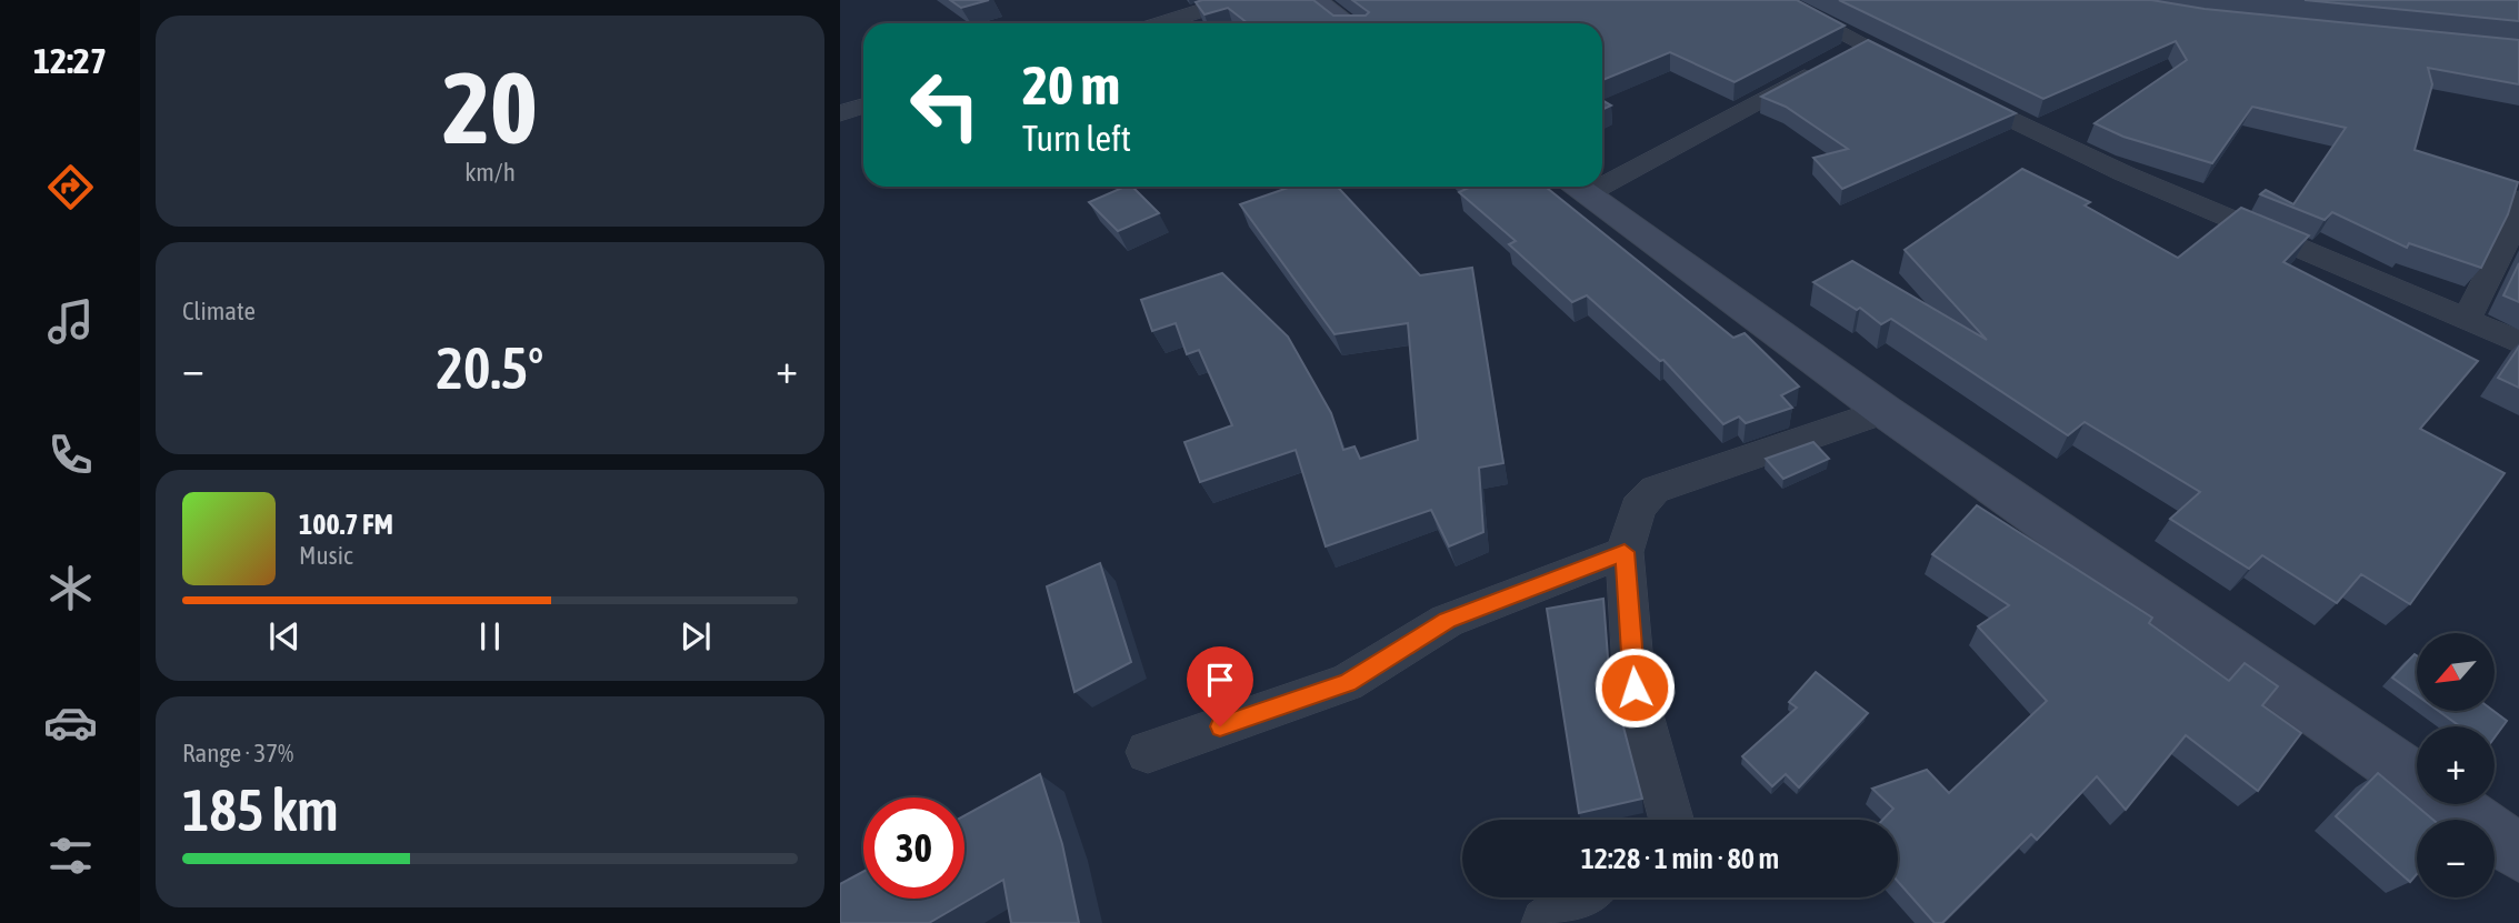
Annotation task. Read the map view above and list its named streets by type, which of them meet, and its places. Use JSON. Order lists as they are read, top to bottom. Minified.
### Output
{"north":"bottom left","page":{"tabs":"12:27","tile":[["20","km/h"],"Climate",["Range · 37%","185 km"]],"turn":["20 m","Turn left"],"heat":["−","20.5°","+"],"song":["100.7 FM","Music"],"map_buttons":["+","−"],"limit":"30","trip":"12:28 · 1 min · 80 m"}}
